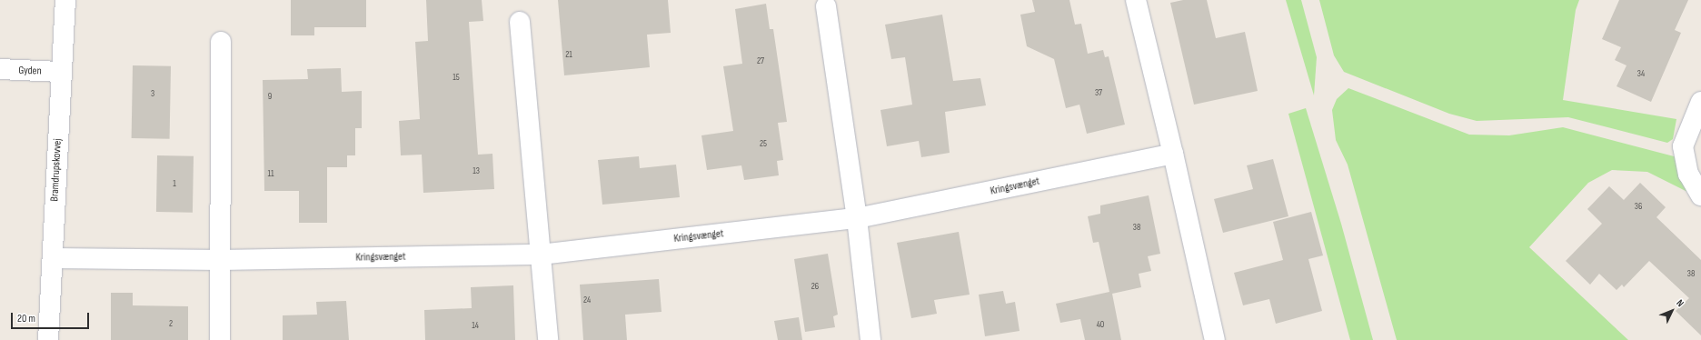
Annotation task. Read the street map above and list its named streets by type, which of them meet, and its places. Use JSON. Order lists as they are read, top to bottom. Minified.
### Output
{"streets":{"street":["Gyden","Bramdrupskovvej","Kringsvænget"]},"crossings":[["Gyden","Bramdrupskovvej"],["Bramdrupskovvej","Kringsvænget"]],"house_numbers":["21","27","34","15","37","3","9","25","13","11","1","36","38","38","26","24","2","40","14"],"scale_bar":"20 m","north":"top right"}
